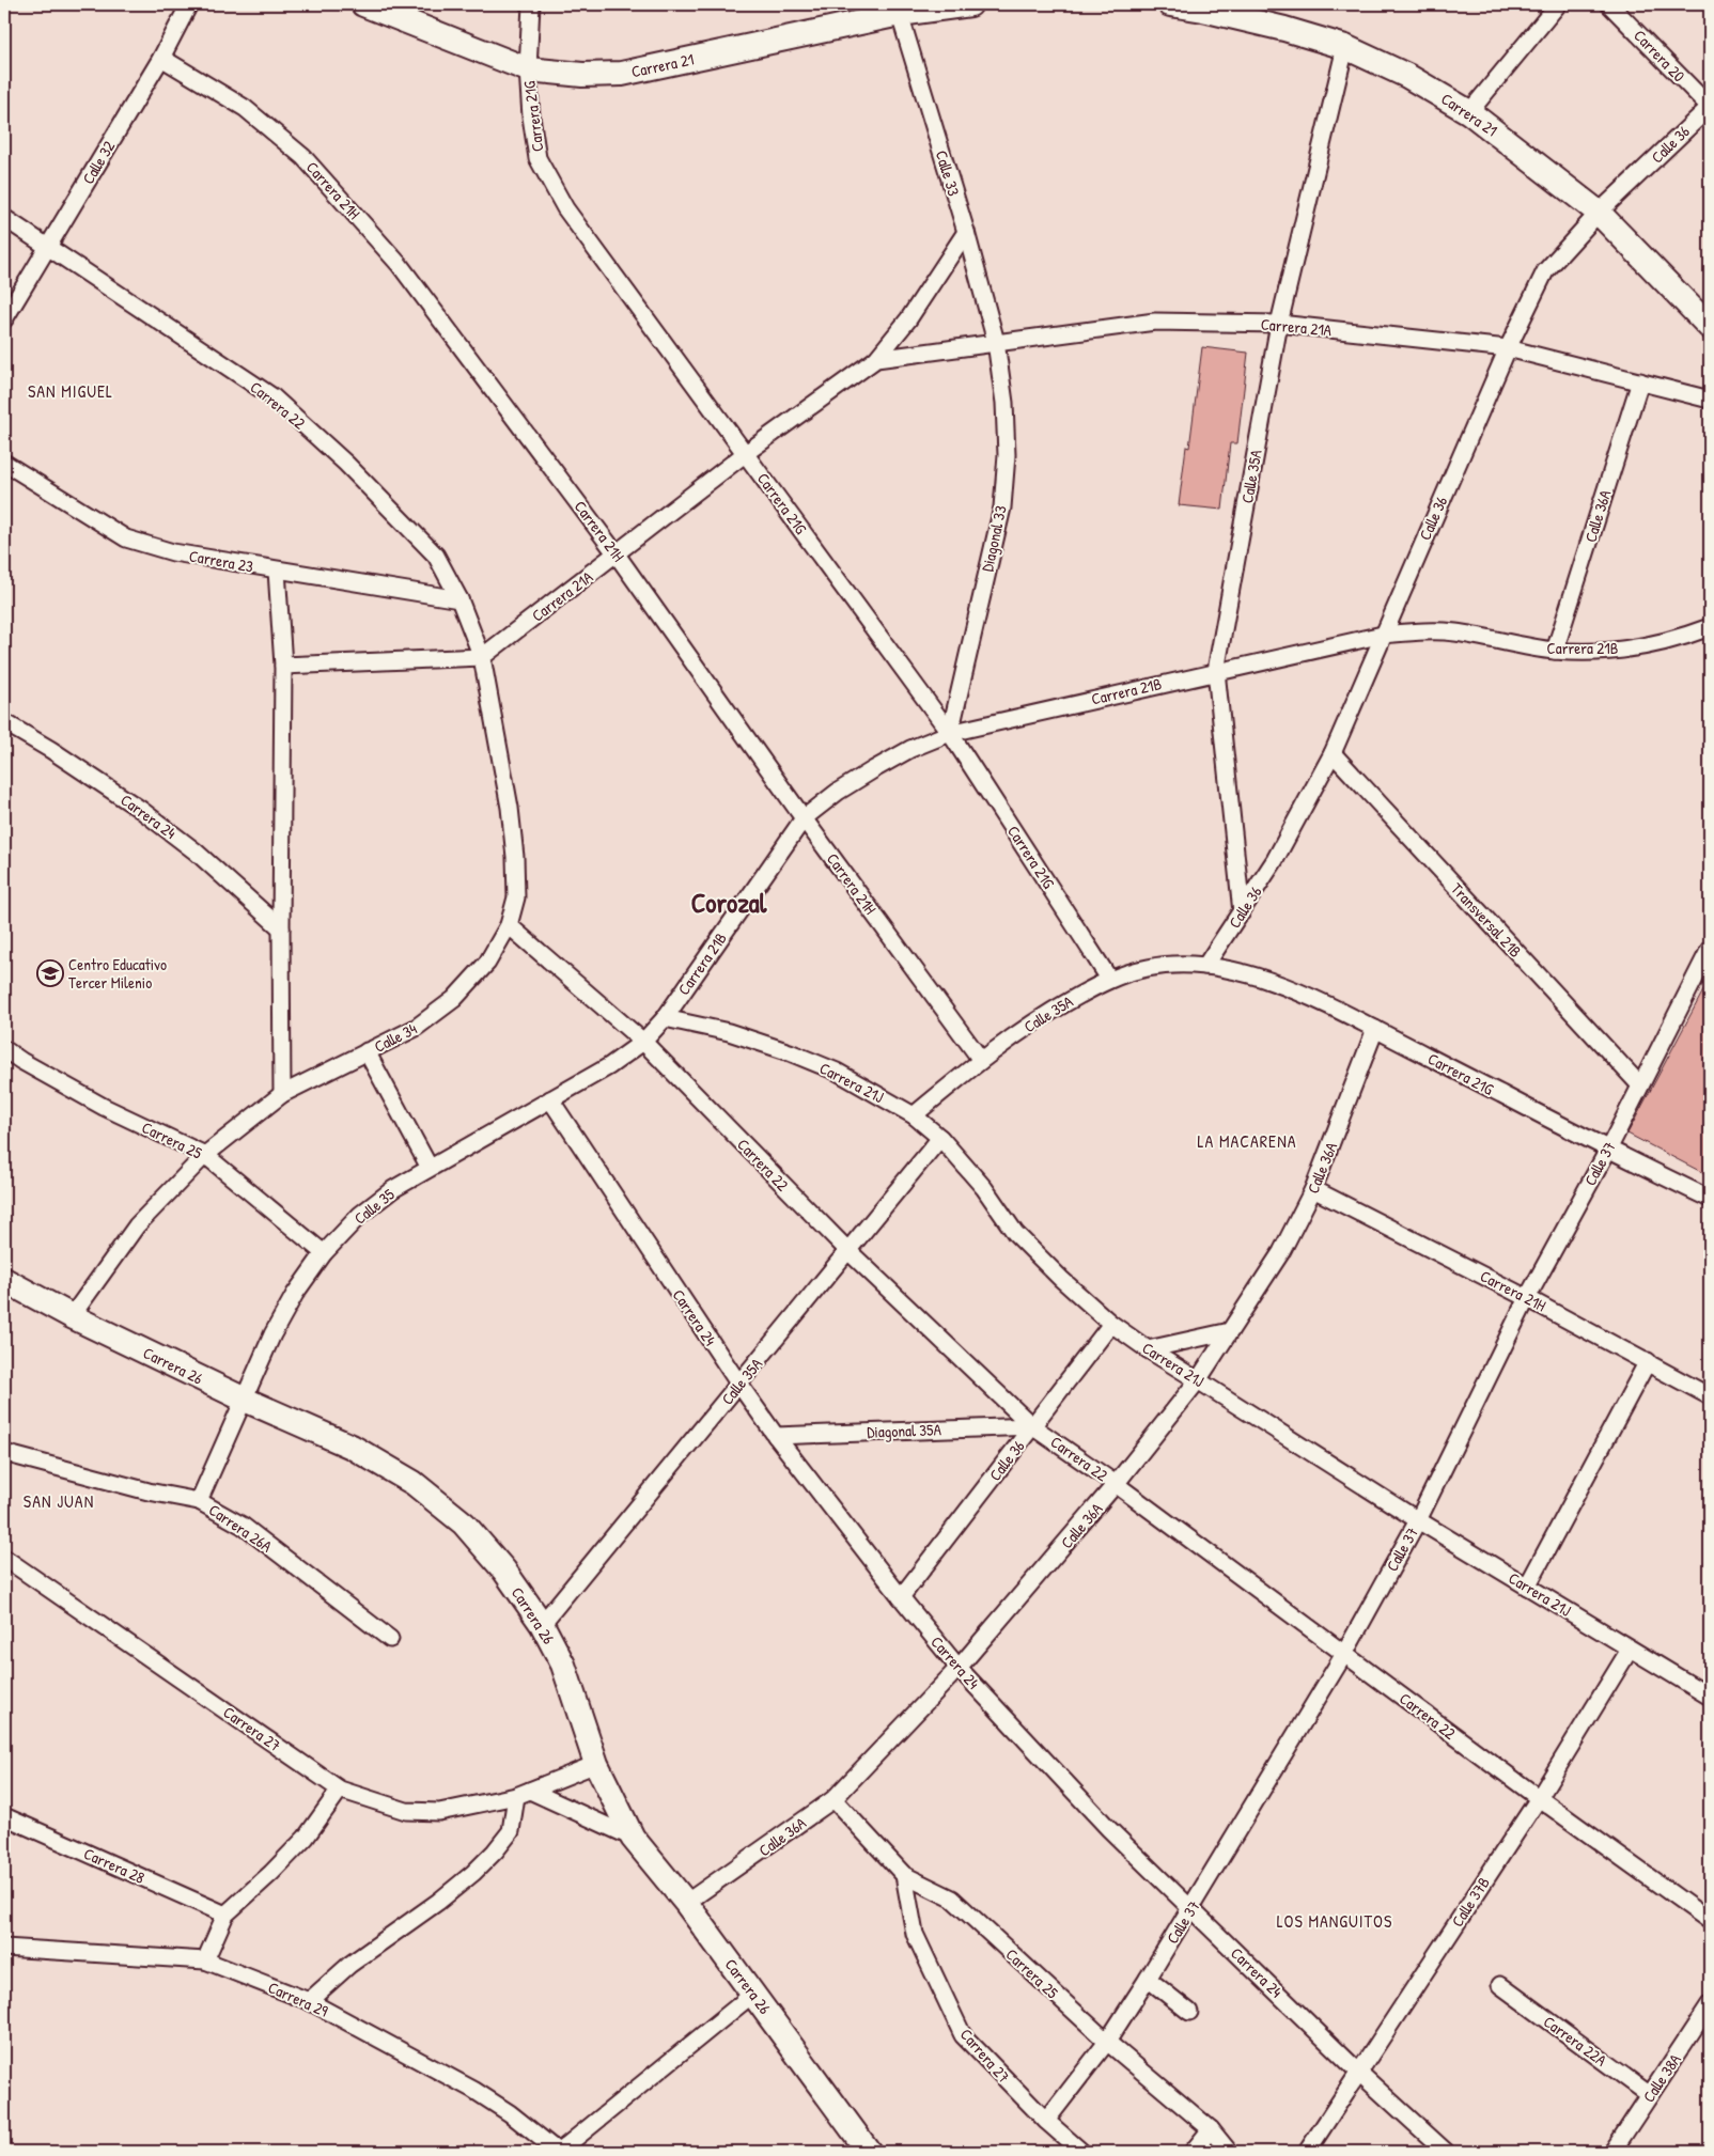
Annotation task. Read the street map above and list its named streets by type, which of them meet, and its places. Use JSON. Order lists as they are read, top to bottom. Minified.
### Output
{"streets":{"main road":["Carrera 21","Carrera 26"],"street":["Carrera 20","Carrera 21G","Calle 36","Calle 32","Calle 33","Carrera 21H","Carrera 21A","Carrera 22","Calle 35A","Calle 36A","Diagonal 33","Carrera 23","Carrera 21B","Carrera 24","Transversal 21B","Calle 34","Carrera 21J","Carrera 25","Calle 37","Calle 35","Diagonal 35A","Carrera 26A","Carrera 27","Carrera 28","Calle 37B","Carrera 29","Carrera 22A","Calle 38A"]},"crossings":[["Carrera 20","Calle 36"],["Carrera 21","Carrera 21G"],["Carrera 21","Calle 36"],["Carrera 21","Calle 33"],["Carrera 21","Calle 35A"],["Carrera 21G","Calle 36"],["Carrera 21G","Carrera 21A"],["Carrera 21G","Calle 35A"],["Carrera 21G","Calle 36A"],["Carrera 21G","Diagonal 33"],["Carrera 21G","Carrera 21B"],["Carrera 21G","Calle 37"],["Calle 36","Carrera 21A"],["Calle 36","Carrera 22"],["Calle 36","Calle 35A"],["Calle 36","Carrera 21B"],["Calle 36","Carrera 24"],["Calle 36","Transversal 21B"],["Calle 36","Carrera 21J"],["Calle 36","Diagonal 35A"],["Calle 32","Carrera 21H"],["Calle 32","Carrera 22"],["Calle 33","Carrera 21A"],["Calle 33","Diagonal 33"],["Carrera 21H","Carrera 21A"],["Carrera 21H","Calle 35A"],["Carrera 21H","Calle 36A"],["Carrera 21H","Carrera 21B"],["Carrera 21H","Calle 37"],["Carrera 21A","Carrera 22"],["Carrera 21A","Calle 35A"],["Carrera 21A","Calle 36A"],["Carrera 21A","Diagonal 33"],["Carrera 21A","Calle 34"],["Carrera 22","Calle 35A"],["Carrera 22","Calle 36A"],["Carrera 22","Carrera 23"],["Carrera 22","Calle 34"],["Carrera 22","Calle 37"],["Carrera 22","Calle 35"],["Carrera 22","Diagonal 35A"],["Carrera 22","Calle 37B"],["Calle 35A","Carrera 21B"],["Calle 35A","Carrera 24"],["Calle 35A","Carrera 21J"],["Calle 35A","Carrera 26"],["Calle 36A","Carrera 21B"],["Calle 36A","Carrera 24"],["Calle 36A","Carrera 21J"],["Calle 36A","Carrera 25"],["Calle 36A","Carrera 26"],["Diagonal 33","Carrera 21B"],["Carrera 21B","Carrera 21J"],["Carrera 21B","Calle 35"],["Carrera 24","Calle 37"],["Carrera 24","Calle 35"],["Carrera 24","Diagonal 35A"],["Carrera 24","Calle 37B"],["Transversal 21B","Calle 37"],["Calle 34","Carrera 25"],["Calle 34","Carrera 26"],["Carrera 21J","Calle 37"],["Carrera 21J","Calle 35"],["Carrera 21J","Calle 37B"],["Carrera 25","Calle 37"],["Carrera 25","Calle 35"],["Carrera 25","Carrera 27"],["Calle 37","Carrera 27"],["Calle 35","Carrera 26"],["Calle 35","Carrera 26A"],["Carrera 26","Carrera 27"],["Carrera 22A","Calle 38A"]],"districts":["SAN MIGUEL","Corozal","LA MACARENA","SAN JUAN","LOS MANGUITOS"],"places":{"school or university":["Centro Educativo Tercer Milenio"]}}
